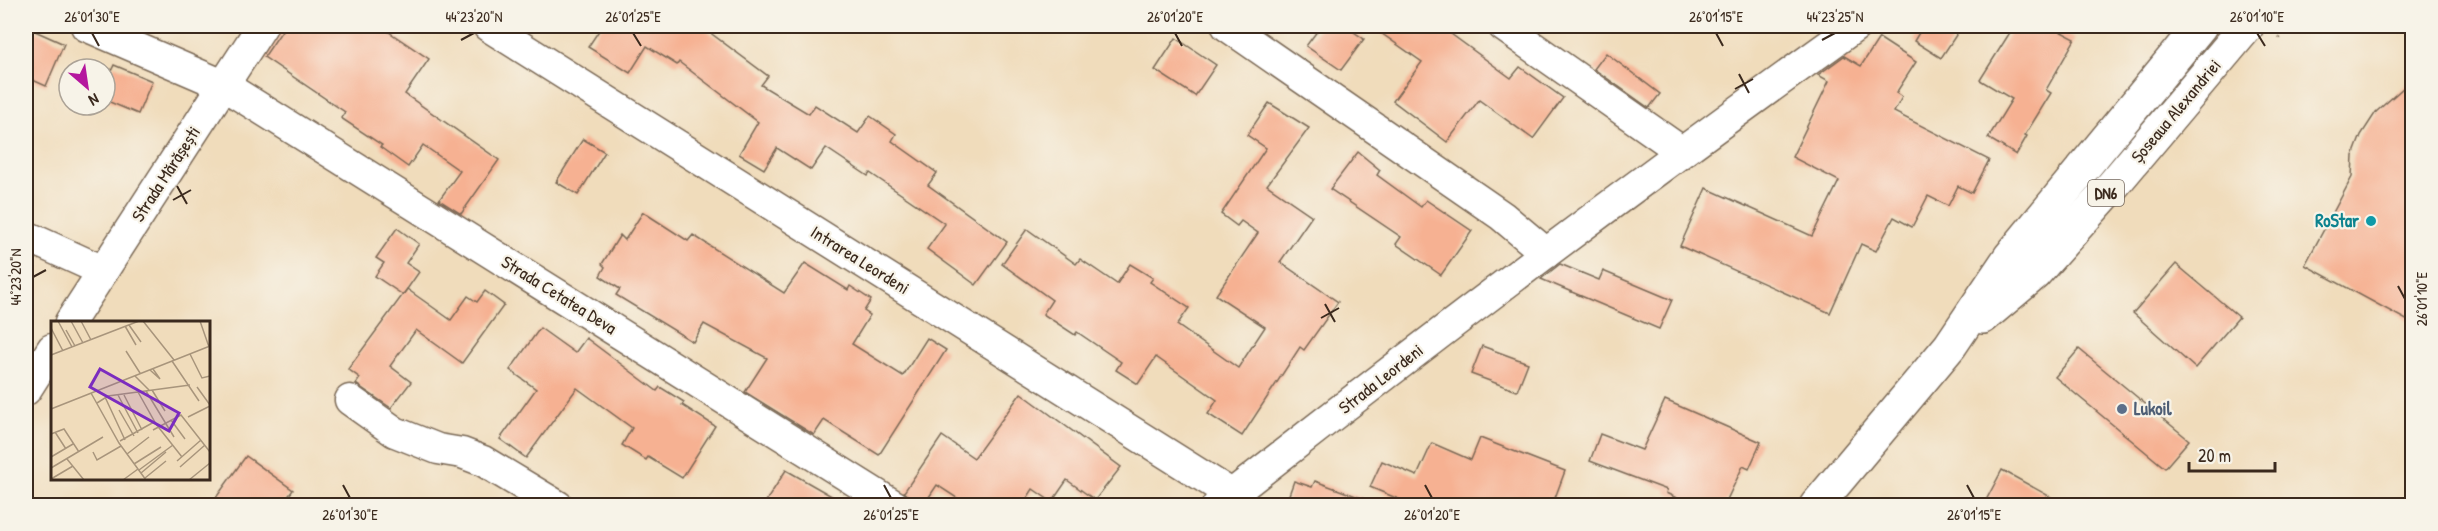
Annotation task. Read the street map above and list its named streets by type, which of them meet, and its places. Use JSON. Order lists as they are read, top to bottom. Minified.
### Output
{"streets":{"main road":["Șoseaua Alexandriei","DN6"],"street":["Strada Mărășești","Intrarea Leordeni","Strada Cetatea Deva","Strada Leordeni"]},"crossings":[["Strada Mărășești","Strada Cetatea Deva"],["Intrarea Leordeni","Strada Leordeni"]],"places":["RoStar","Lukoil"],"scale_bar":"20 m","north":"bottom right","coordinates":["26°01'30\"E","44°23'20\"N","26°01'25\"E","26°01'20\"E","26°01'15\"E","44°23'25\"N","26°01'10\"E"]}
